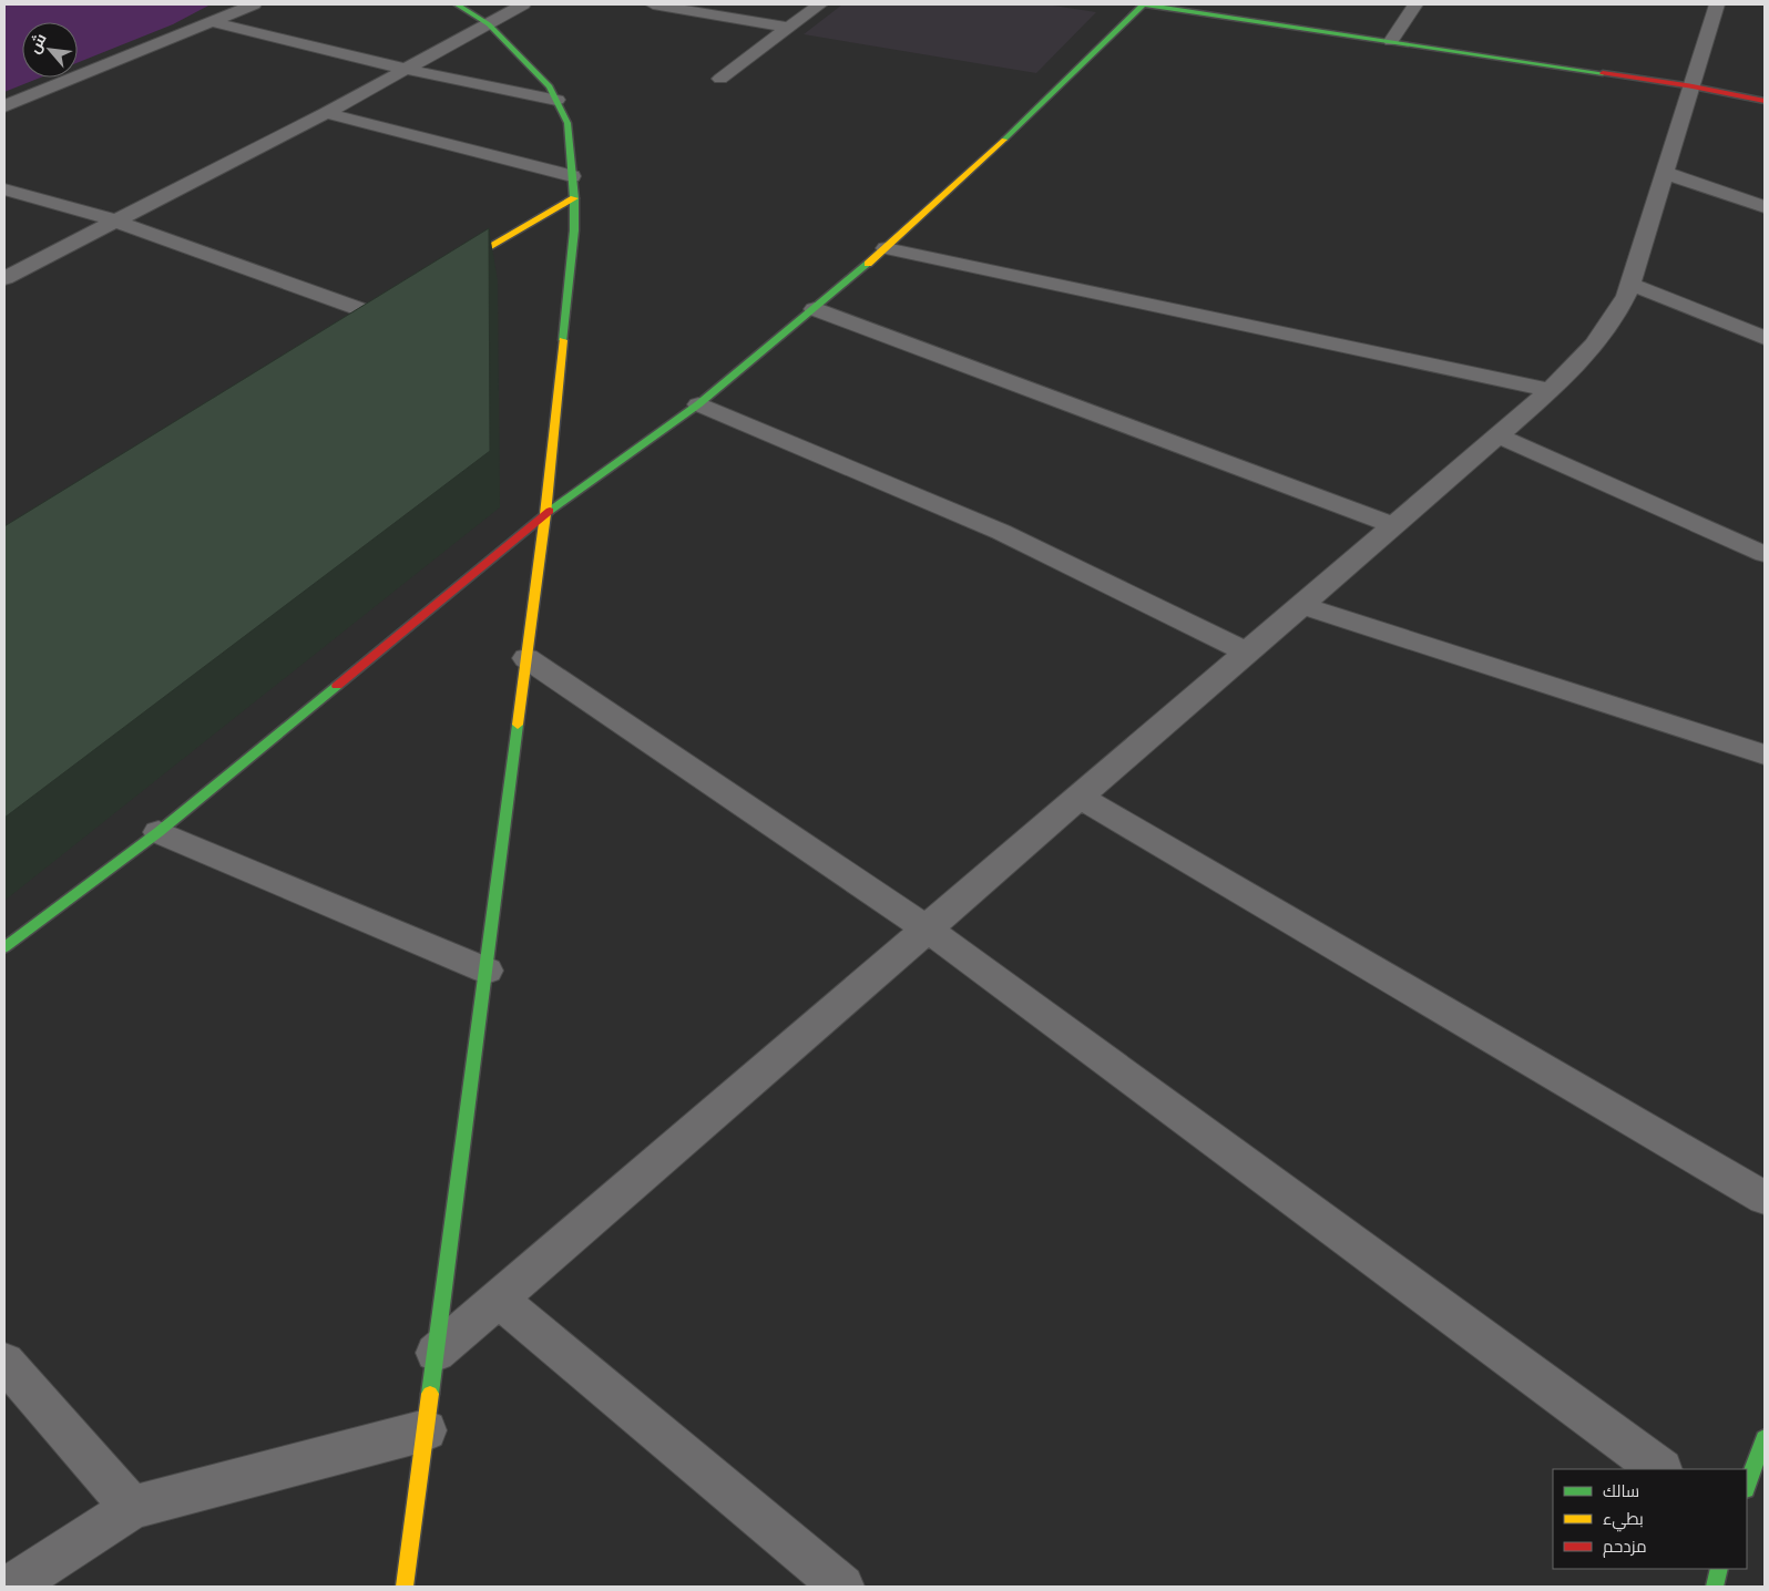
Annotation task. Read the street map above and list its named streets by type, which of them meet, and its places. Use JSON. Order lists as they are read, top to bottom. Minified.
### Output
{"legend":["سالك","بطيء","مزدحم"],"north":"top left"}
